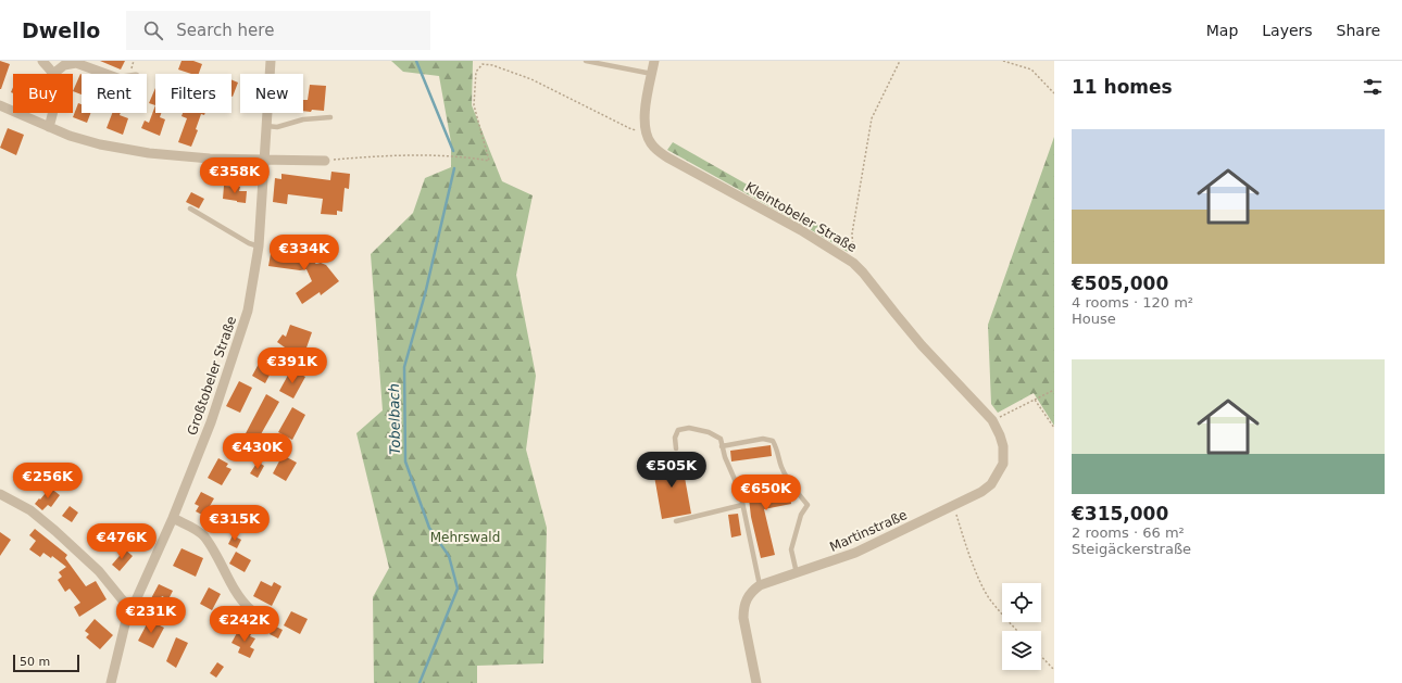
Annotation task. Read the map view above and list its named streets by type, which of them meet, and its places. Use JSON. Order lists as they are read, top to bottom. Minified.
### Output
{"streets":{"street":["Kleintobeler Straße","Großtobeler Straße","Martinstraße"]},"crossings":[["Kleintobeler Straße","Martinstraße"]],"water":["Tobelbach"],"parks":["Mehrswald"],"scale_bar":"50 m","page":{"header":"Dwello","search":"Search here","nav":["Map","Layers","Share"],"heading":"11 homes","chip":["Buy","Rent","Filters","New"],"list":[{"name":"€505,000","note":"4 rooms · 120 m² · House"},{"name":"€315,000","note":"2 rooms · 66 m² · Steigäckerstraße"}],"price":["€358K","€334K","€391K","€430K","€505K","€256K","€650K","€315K","€476K","€231K","€242K"],"scale":"50 m"}}
